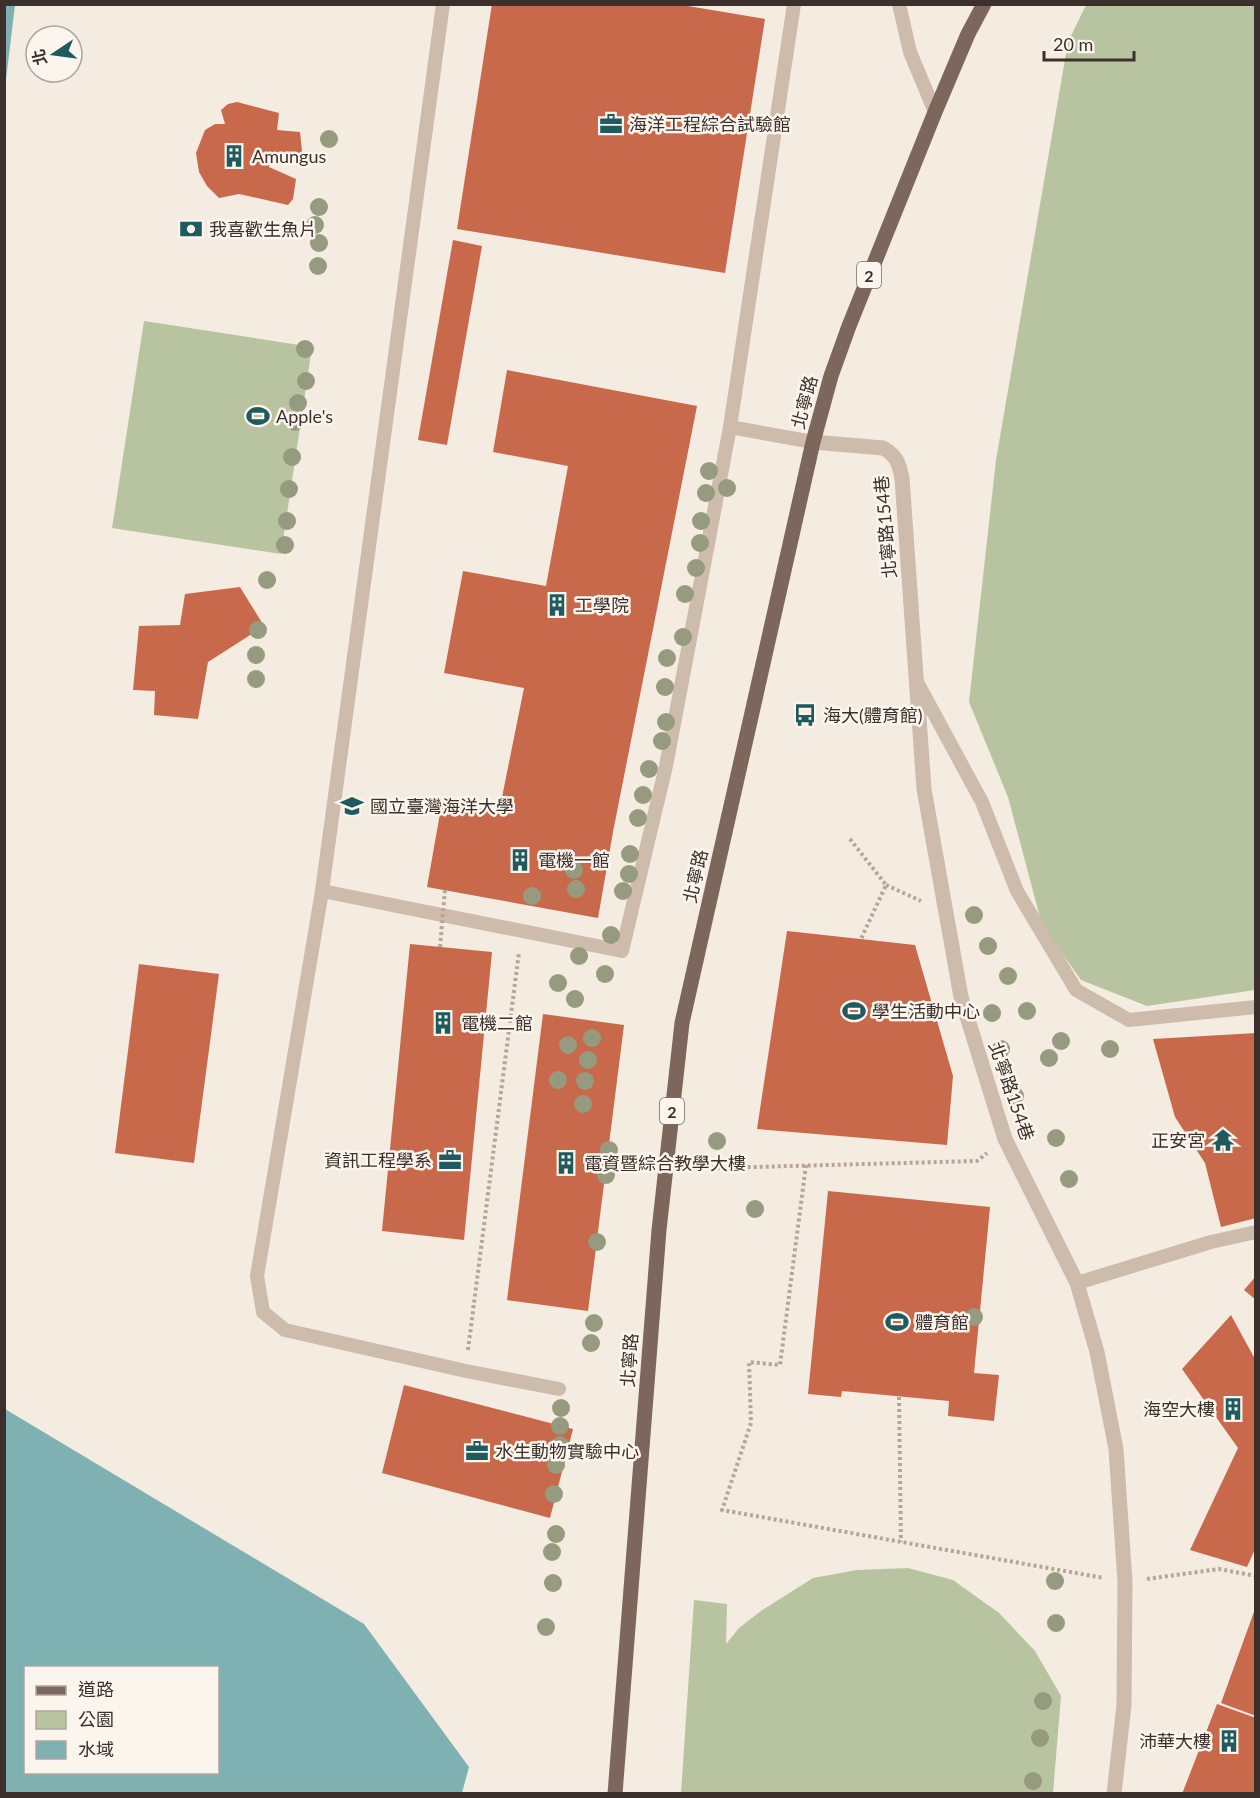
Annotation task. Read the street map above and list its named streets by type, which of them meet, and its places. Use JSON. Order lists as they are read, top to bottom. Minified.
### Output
{"streets":{"main road":["2","北寧路"],"street":["北寧路154巷"]},"crossings":[["北寧路","北寧路154巷"]],"places":{"office":["海洋工程綜合試驗館","資訊工程學系","水生動物實驗中心"],"building":["Amungus","工學院","電機一館","電機二館","電資暨綜合教學大樓","海空大樓","沛華大樓"],"bank":["我喜歡生魚片"],"sports":["Apple's","學生活動中心","體育館"],"bus stop":["海大(體育館)"],"school or university":["國立臺灣海洋大學"],"temple":["正安宮"]},"legend":["道路","公園","水域"],"scale_bar":"20 m","north":"left"}
